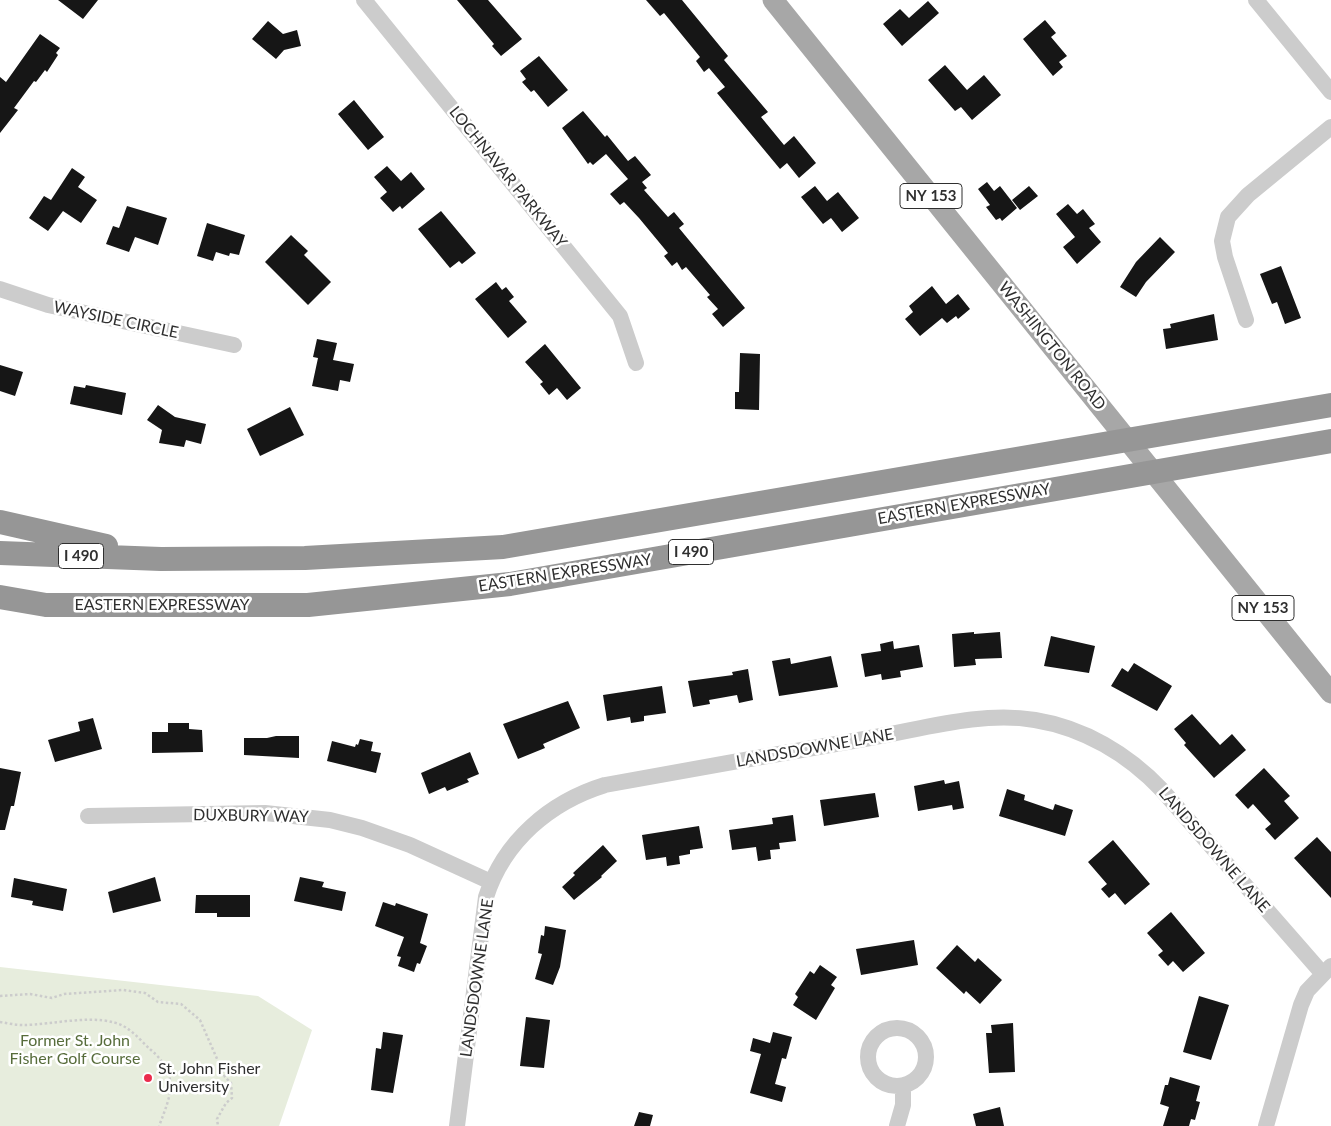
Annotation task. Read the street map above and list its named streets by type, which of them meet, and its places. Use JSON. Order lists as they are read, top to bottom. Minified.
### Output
{"streets":{"highway":["EASTERN EXPRESSWAY","I 490"],"main road":["NY 153","WASHINGTON ROAD"],"street":["LOCHNAVAR PARKWAY","WAYSIDE CIRCLE","LANDSDOWNE LANE","DUXBURY WAY"]},"crossings":[["LANDSDOWNE LANE","DUXBURY WAY"]],"parks":["Former St. John Fisher Golf Course"],"places":["St. John Fisher University"]}
